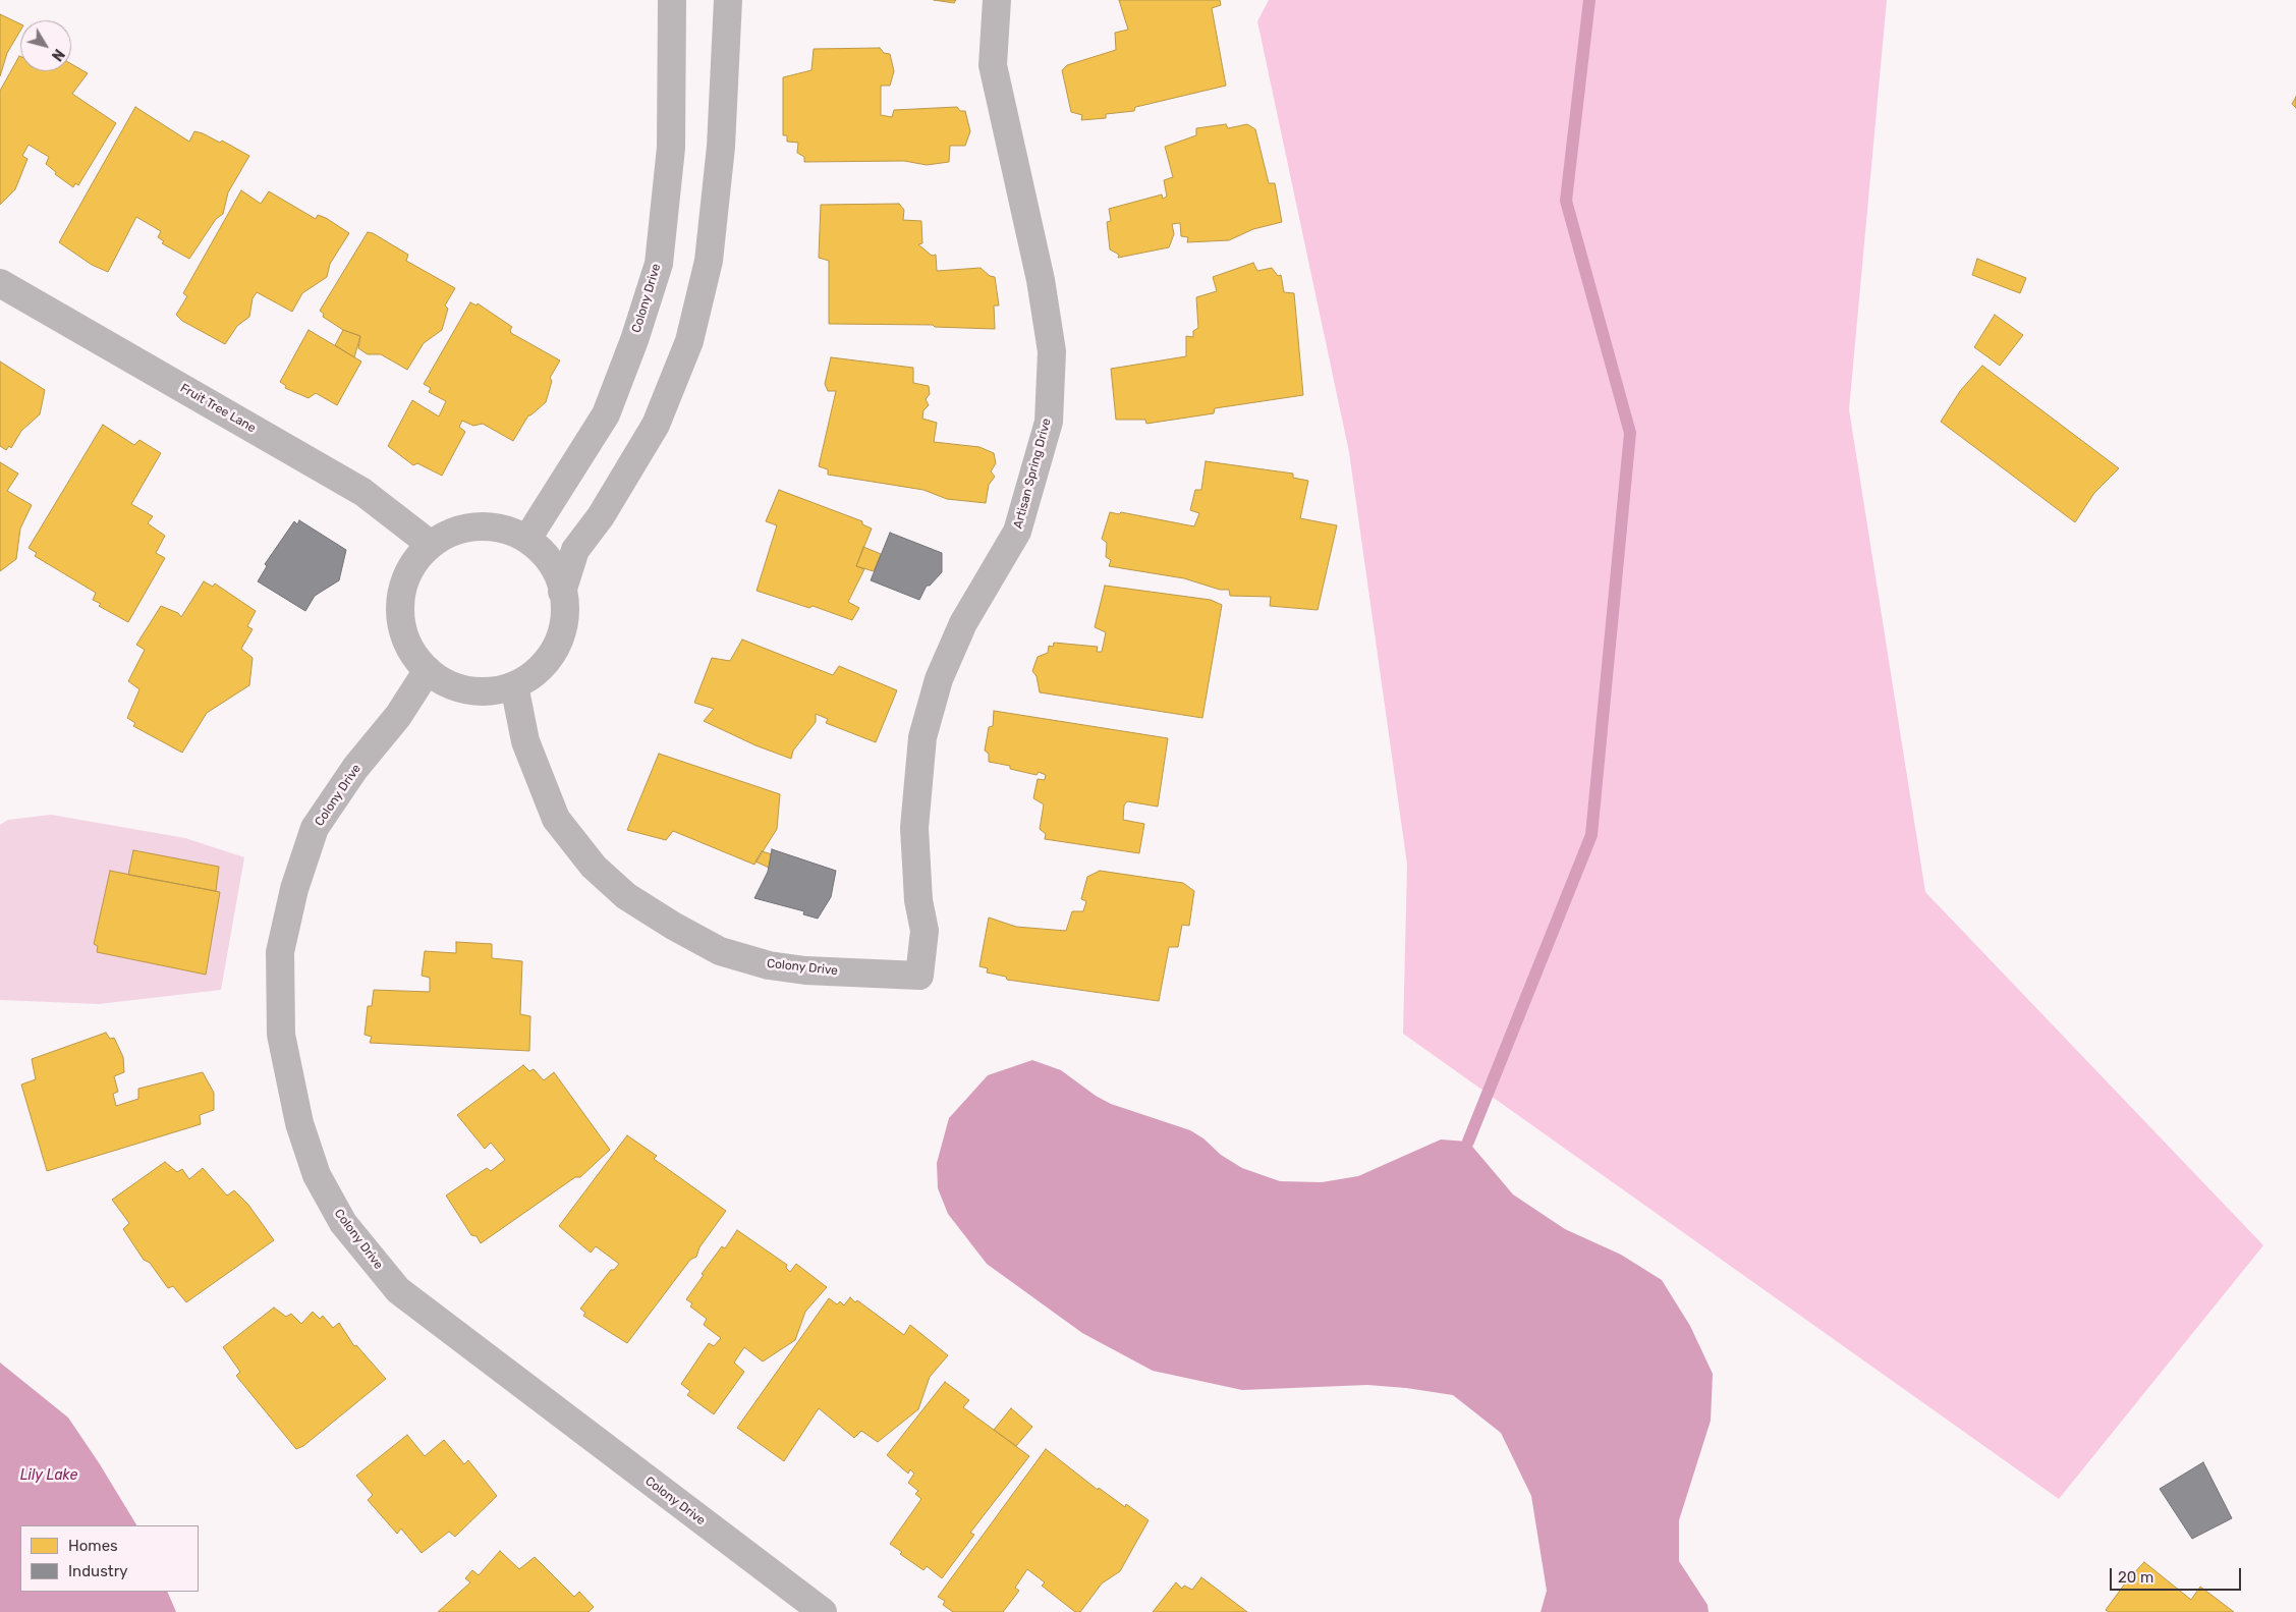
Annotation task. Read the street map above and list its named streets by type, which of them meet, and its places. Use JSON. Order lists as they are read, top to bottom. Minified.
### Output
{"streets":{"street":["Colony Drive","Fruit Tree Lane","Artisan Spring Drive"]},"crossings":[["Colony Drive","Fruit Tree Lane"],["Colony Drive","Artisan Spring Drive"]],"water":["Lily Lake"],"legend":["Homes","Industry"],"scale_bar":"20 m","north":"bottom right"}
